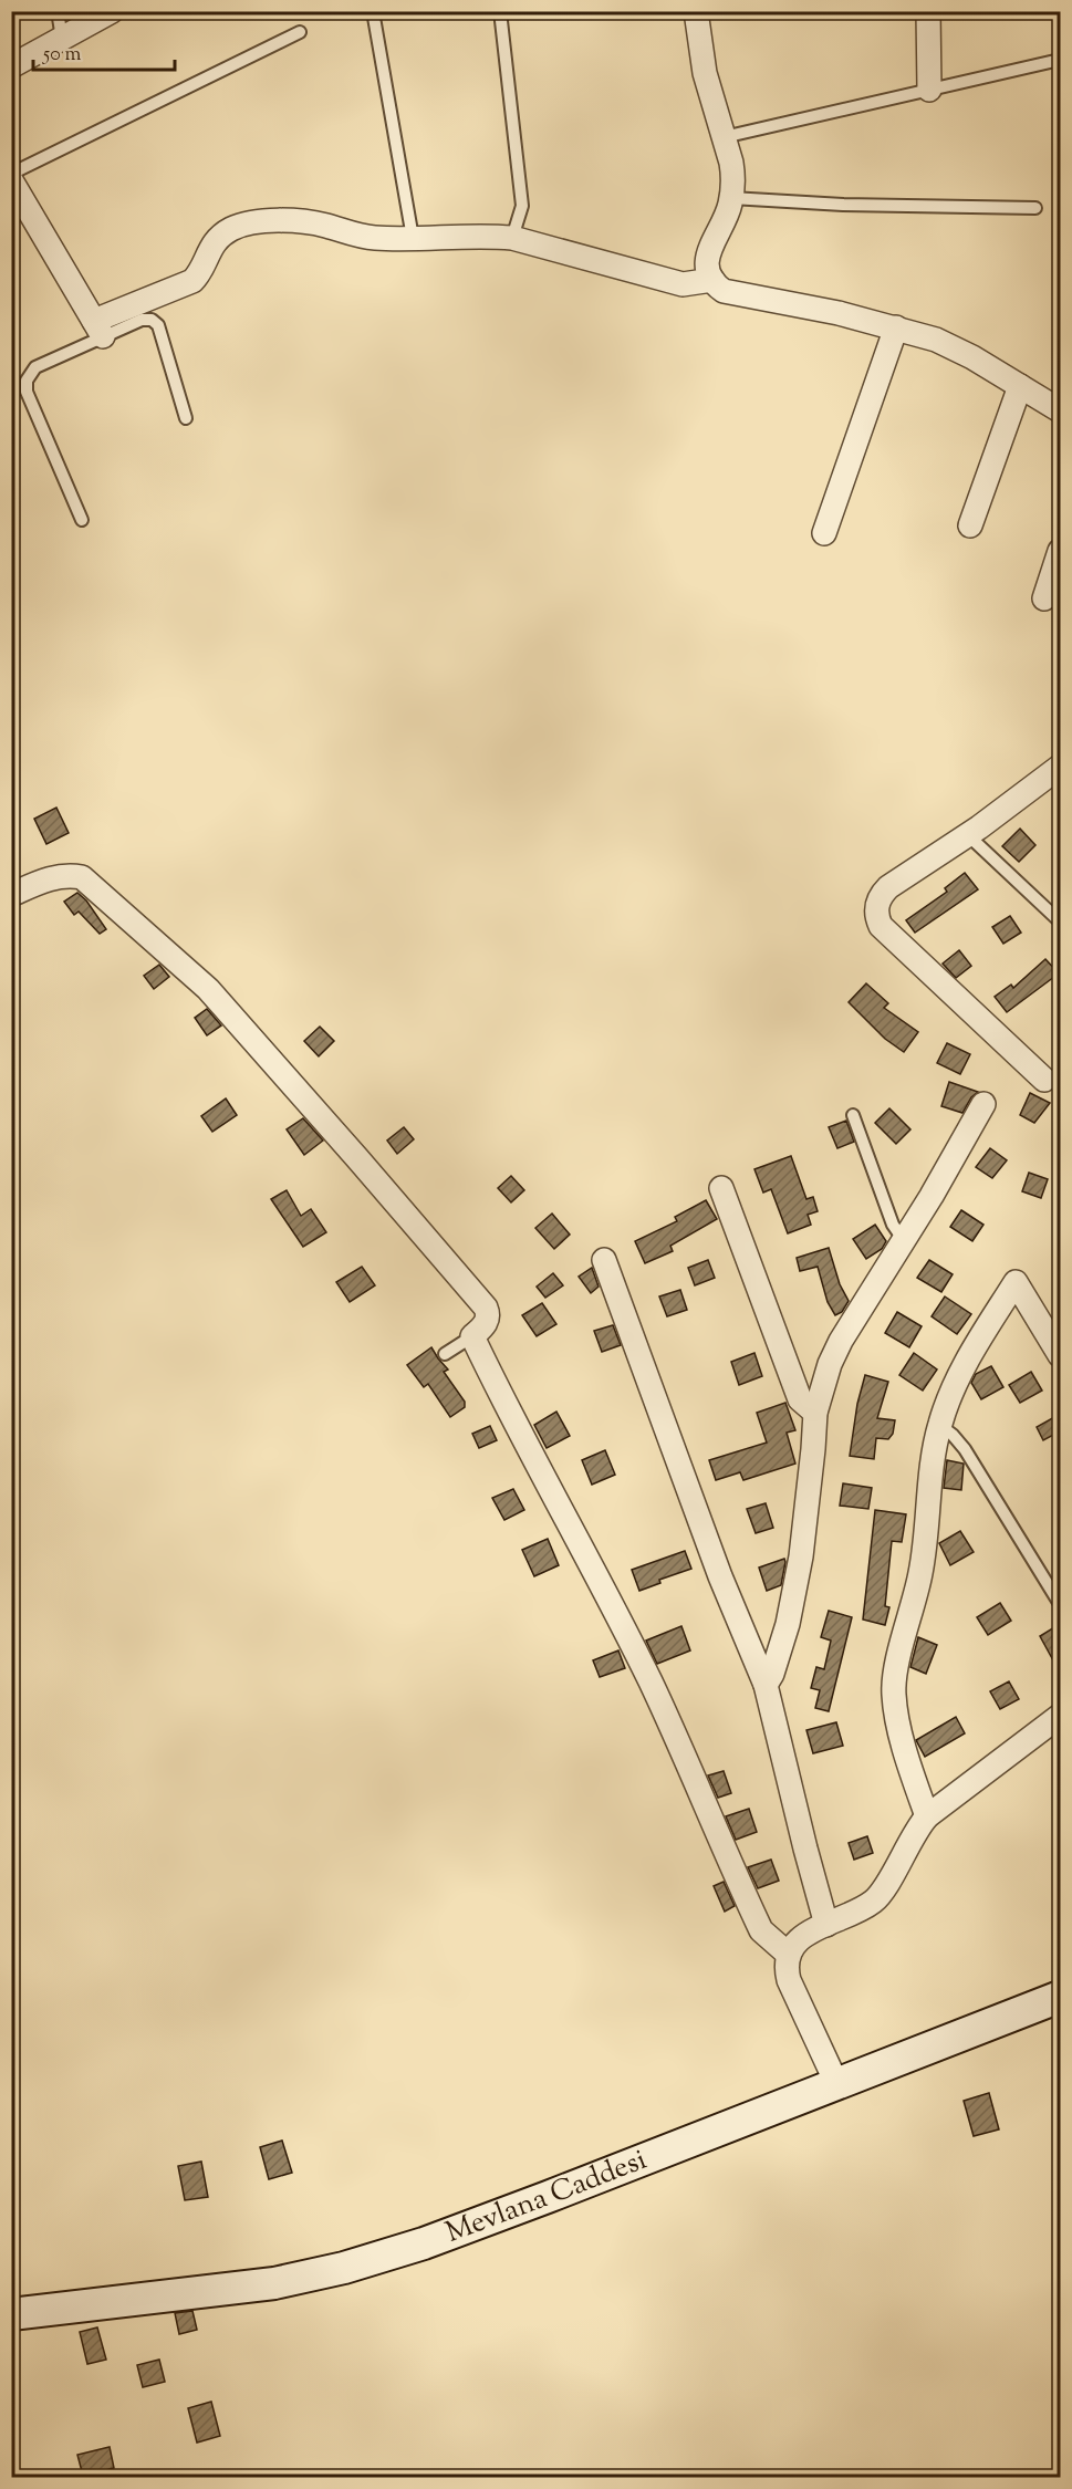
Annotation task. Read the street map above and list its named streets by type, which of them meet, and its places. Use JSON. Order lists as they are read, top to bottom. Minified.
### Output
{"streets":{"street":["Mevlana Caddesi"]},"scale_bar":"50 m"}
